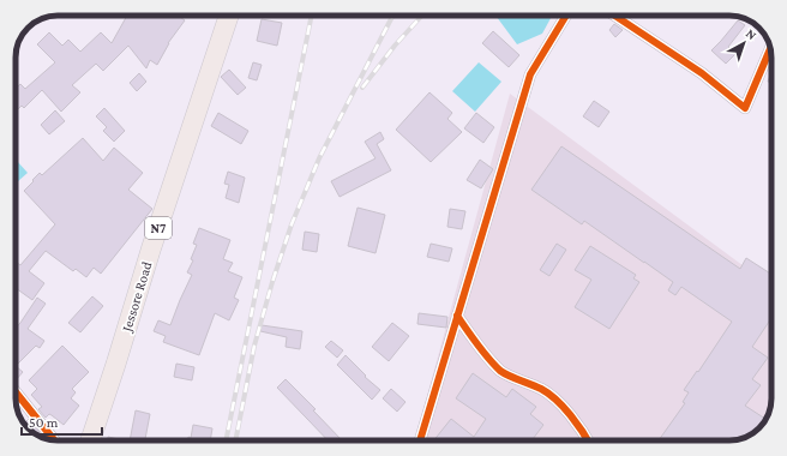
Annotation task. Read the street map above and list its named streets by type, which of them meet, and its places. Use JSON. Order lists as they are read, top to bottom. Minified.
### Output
{"streets":{"highway":["N7","Jessore Road"]},"scale_bar":"50 m","north":"top right"}
